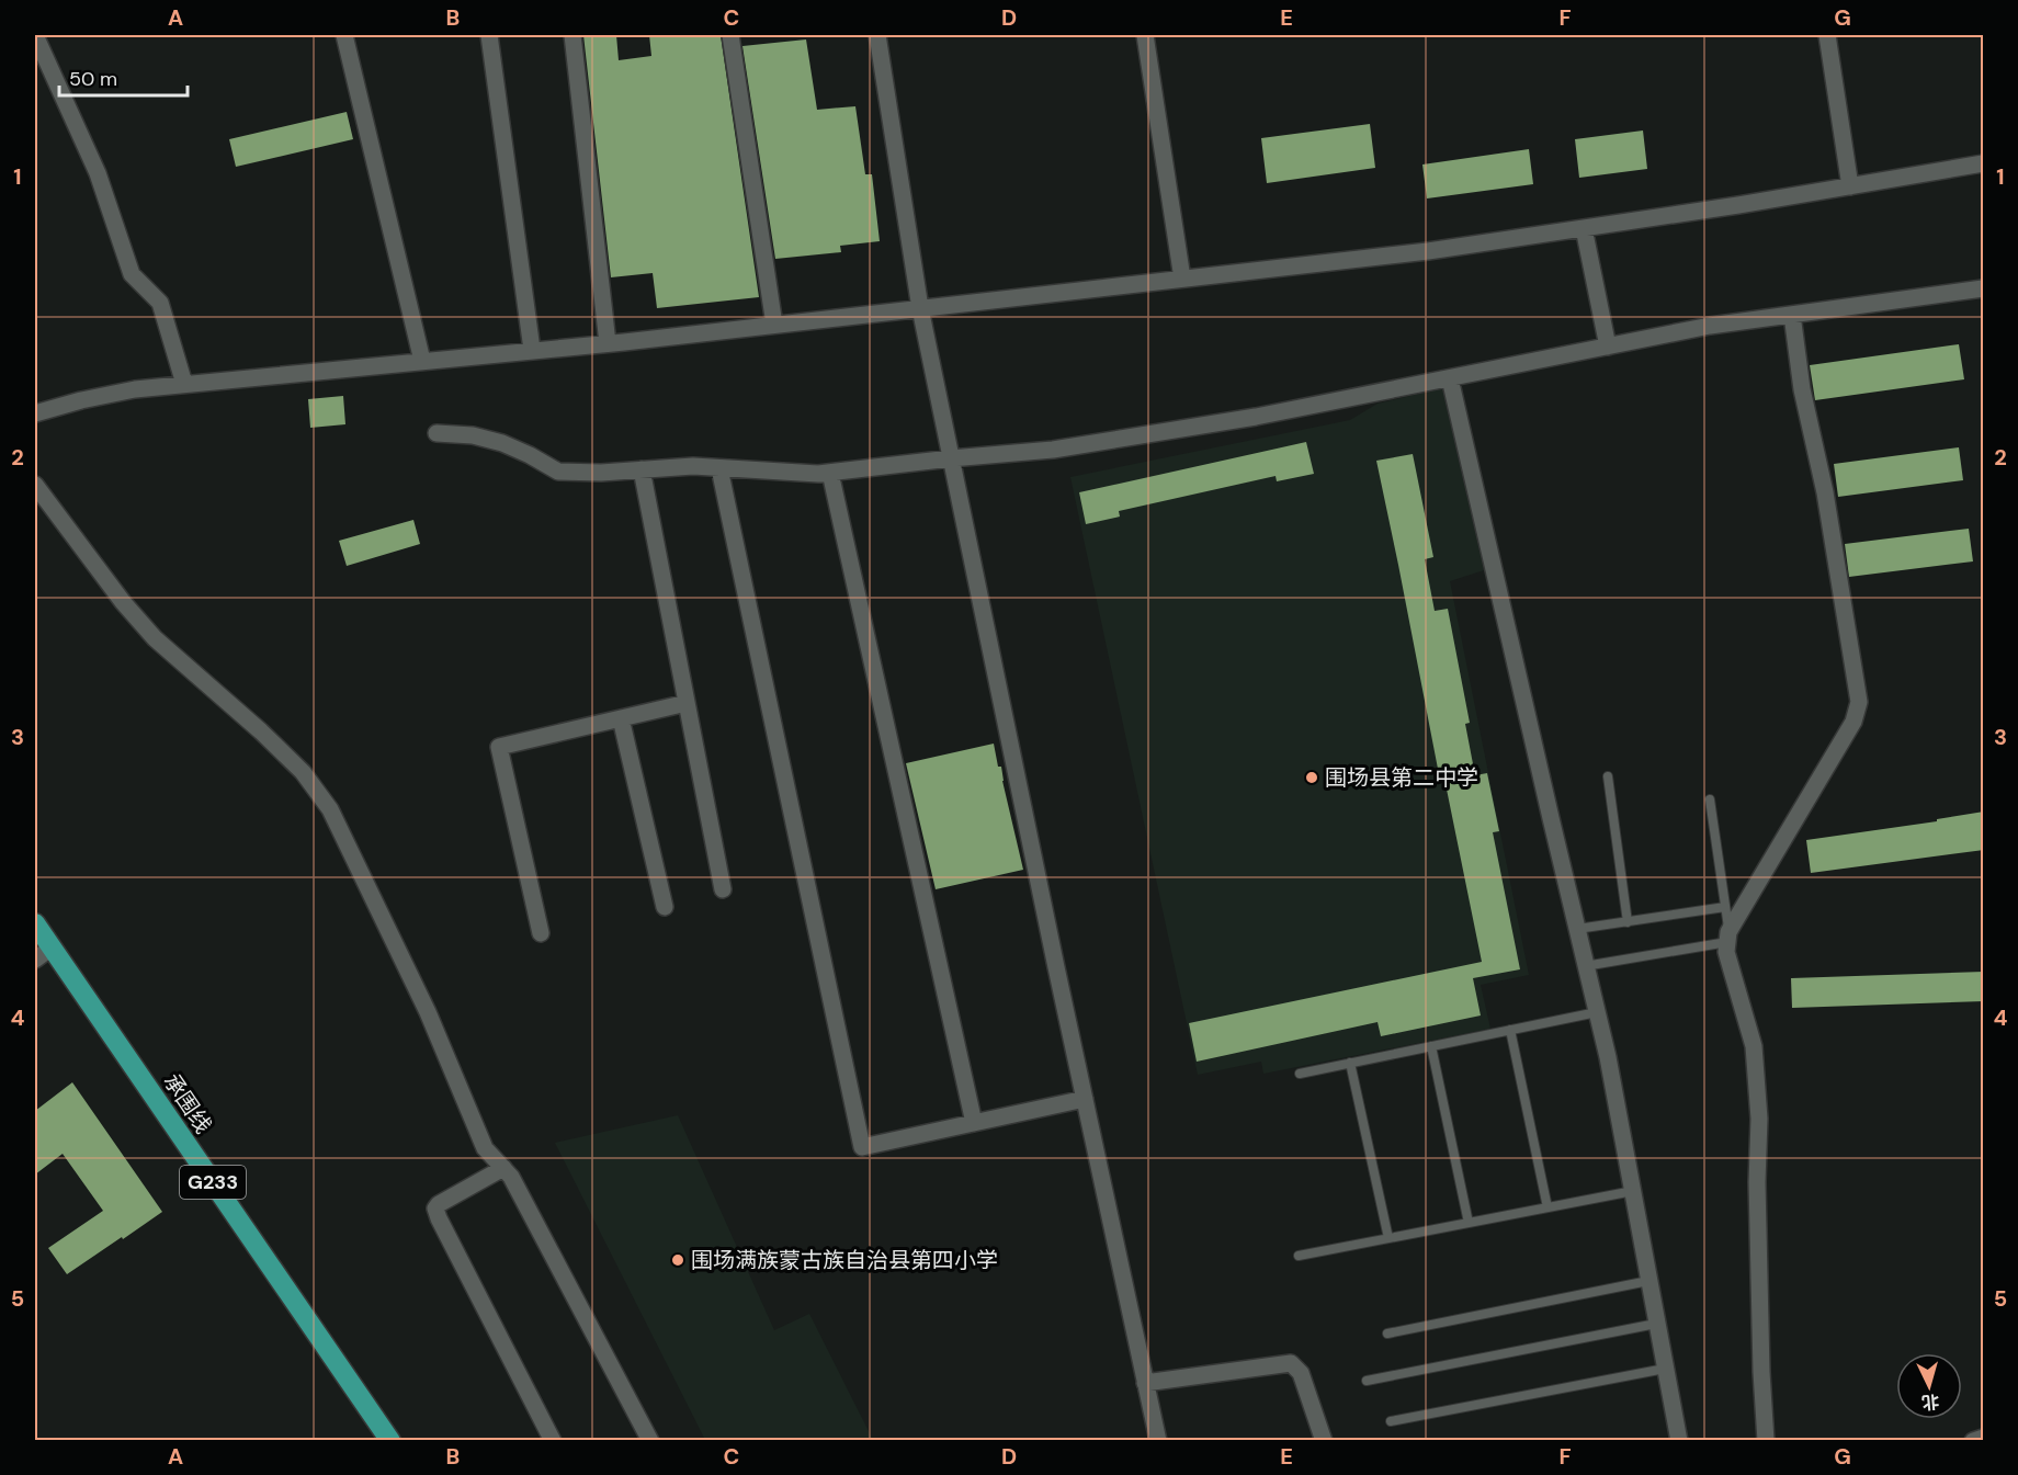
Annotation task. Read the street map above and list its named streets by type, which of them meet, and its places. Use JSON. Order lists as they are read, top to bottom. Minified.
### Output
{"streets":{"highway":["承围线","G233"]},"places":["围场县第二中学","围场满族蒙古族自治县第四小学"],"scale_bar":"50 m","north":"bottom","grid":{"columns":["A","B","C","D","E","F","G"],"rows":["1","2","3","4","5"]}}
